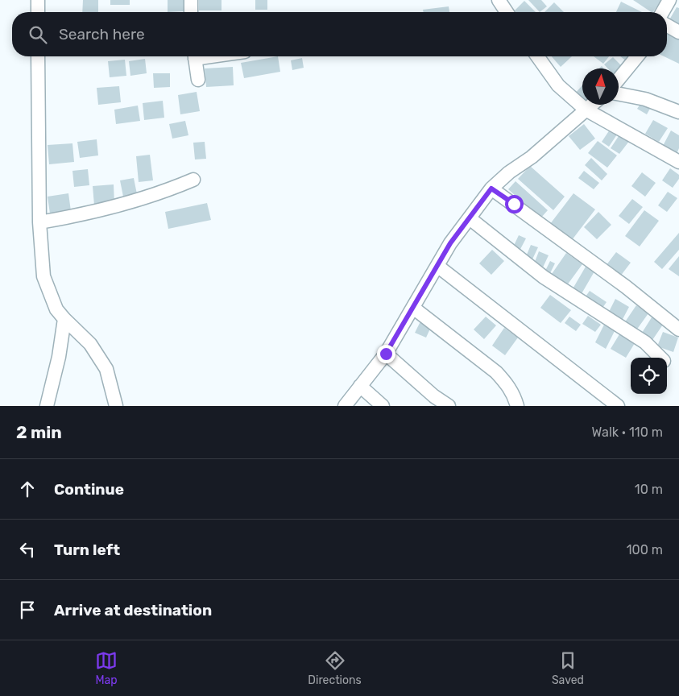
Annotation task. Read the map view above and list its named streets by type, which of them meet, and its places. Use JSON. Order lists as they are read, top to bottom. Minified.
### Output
{"north":"top","page":{"search":"Search here","heading":["2 min","Walk · 110 m"],"list":[["Continue","10 m"],["Turn left","100 m"],"Arrive at destination"],"nav":["Map","Directions","Saved"]}}
